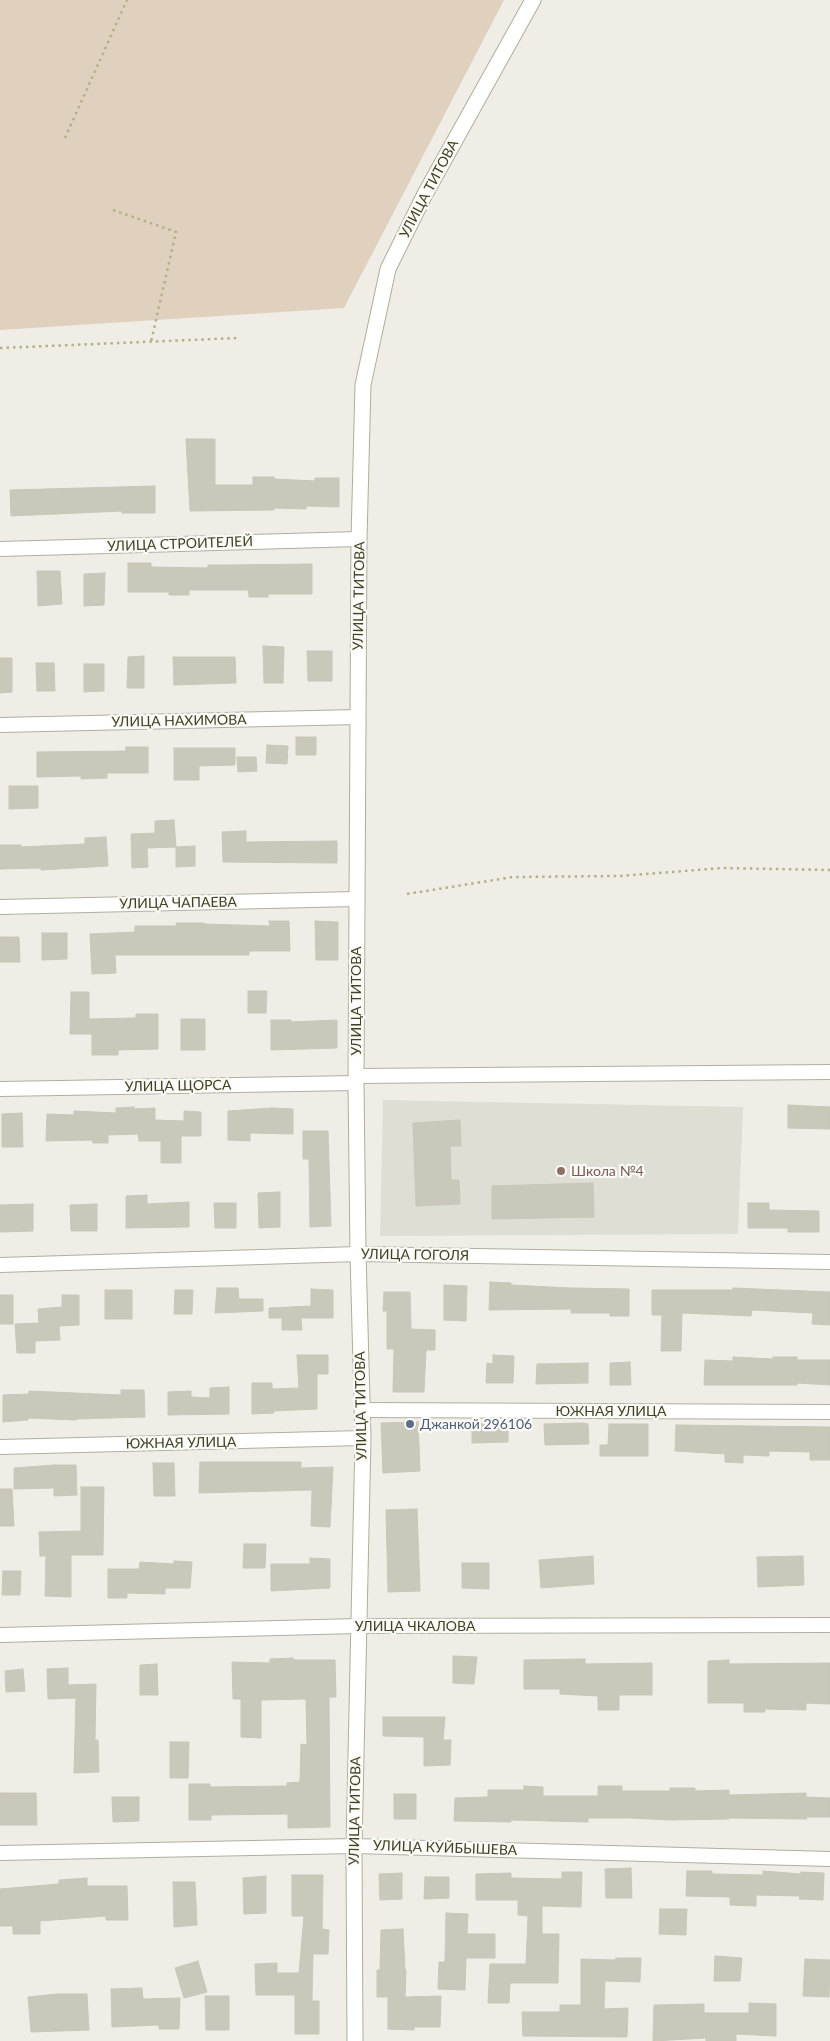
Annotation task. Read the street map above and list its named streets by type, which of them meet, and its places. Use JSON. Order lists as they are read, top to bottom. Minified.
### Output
{"streets":{"main road":["УЛИЦА ТИТОВА"],"street":["УЛИЦА СТРОИТЕЛЕЙ","УЛИЦА НАХИМОВА","УЛИЦА ЧАПАЕВА","УЛИЦА ЩОРСА","УЛИЦА ГОГОЛЯ","ЮЖНАЯ УЛИЦА","УЛИЦА ЧКАЛОВА","УЛИЦА КУЙБЫШЕВА"]},"crossings":[["УЛИЦА ТИТОВА","УЛИЦА СТРОИТЕЛЕЙ"],["УЛИЦА ТИТОВА","УЛИЦА НАХИМОВА"],["УЛИЦА ТИТОВА","УЛИЦА ЧАПАЕВА"],["УЛИЦА ТИТОВА","УЛИЦА ЩОРСА"],["УЛИЦА ТИТОВА","УЛИЦА ГОГОЛЯ"],["УЛИЦА ТИТОВА","ЮЖНАЯ УЛИЦА"],["УЛИЦА ТИТОВА","УЛИЦА ЧКАЛОВА"],["УЛИЦА ТИТОВА","УЛИЦА КУЙБЫШЕВА"]],"places":["Школа №4","Джанкой 296106"]}
